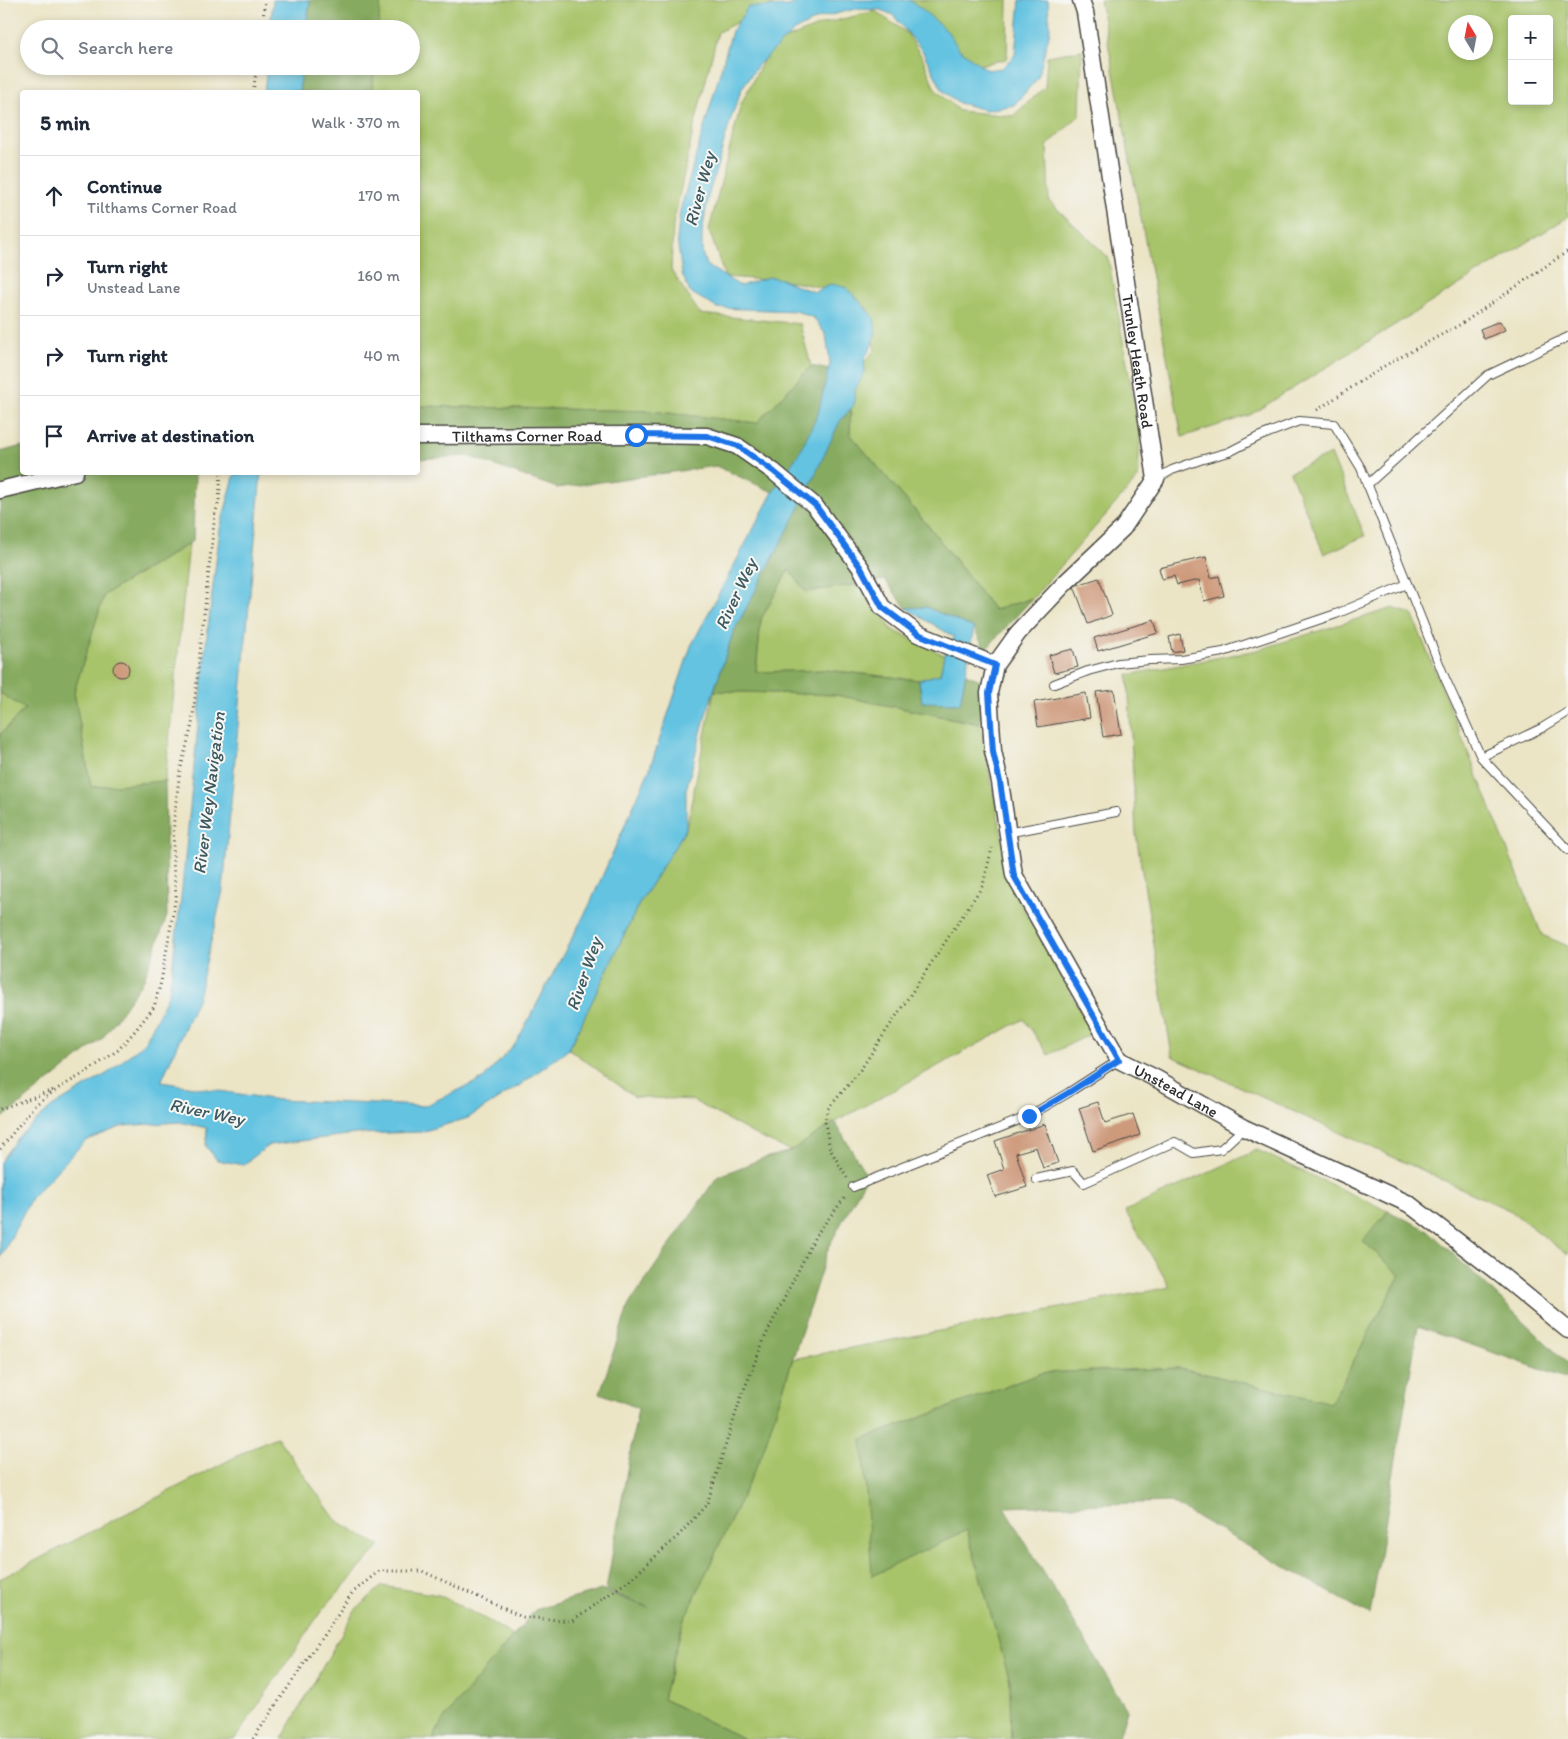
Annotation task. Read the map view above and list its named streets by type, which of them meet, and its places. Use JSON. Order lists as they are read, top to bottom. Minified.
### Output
{"streets":{"street":["Trunley Heath Road","Tilthams Corner Road","Unstead Lane"]},"crossings":[["Tilthams Corner Road","Unstead Lane"]],"water":["River Wey","River Wey Navigation"],"north":"top","page":{"map_buttons":["+","−"],"search":"Search here","heading":["5 min","Walk · 370 m"],"list":[["Continue","Tilthams Corner Road","170 m"],["Turn right","Unstead Lane","160 m"],["Turn right","40 m"],"Arrive at destination"]}}
